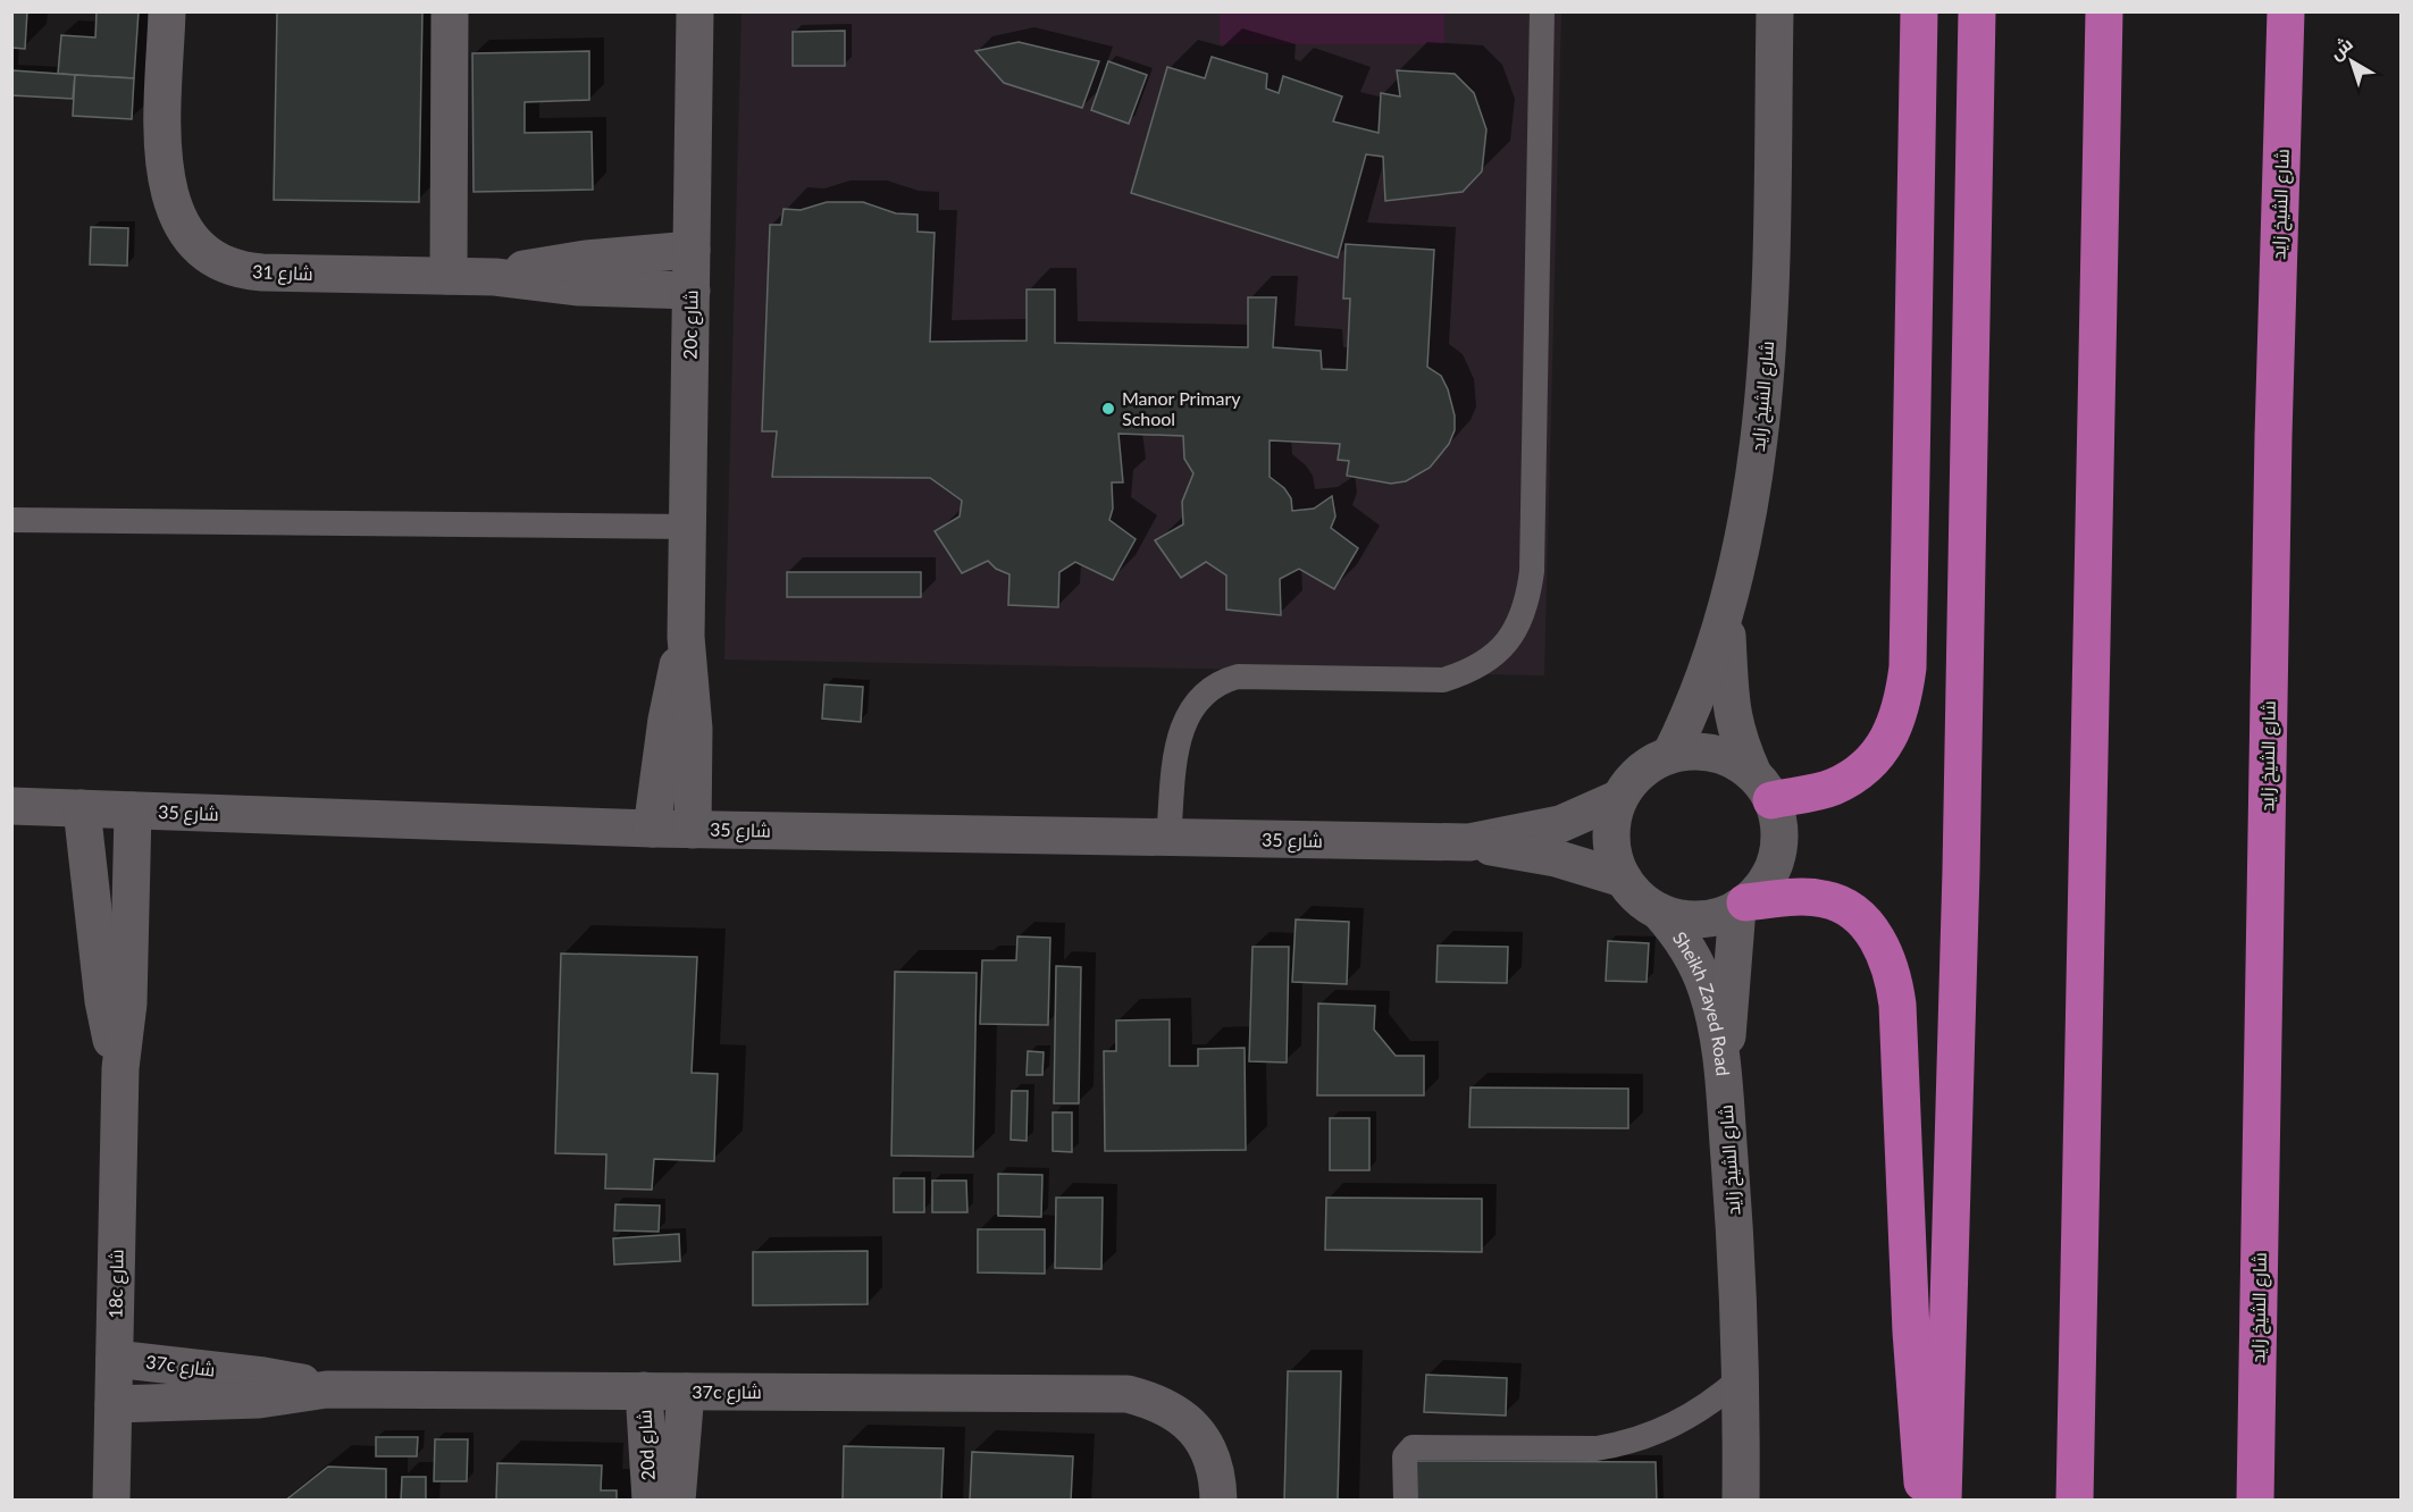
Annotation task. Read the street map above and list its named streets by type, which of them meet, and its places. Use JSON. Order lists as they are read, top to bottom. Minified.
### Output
{"streets":{"highway":["شارع الشيخ زايد"],"street":["شارع 31","20c شارع","شارع 35","Sheikh Zayed Road","18c شارع","37c شارع","20d شارع"]},"crossings":[["شارع الشيخ زايد","Sheikh Zayed Road"],["شارع 31","20c شارع"],["20c شارع","شارع 35"],["شارع 35","Sheikh Zayed Road"],["شارع 35","18c شارع"],["18c شارع","37c شارع"],["37c شارع","20d شارع"]],"places":["Manor Primary School"],"north":"top left"}
